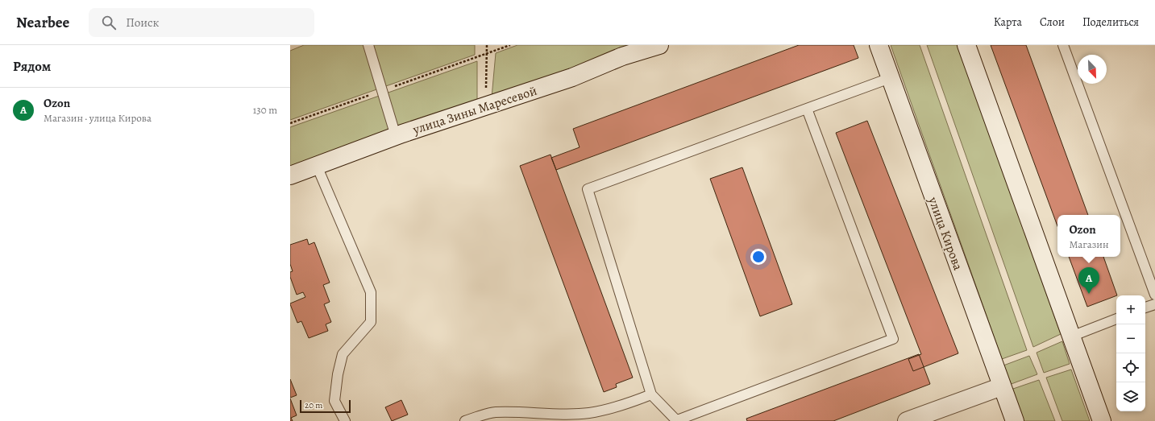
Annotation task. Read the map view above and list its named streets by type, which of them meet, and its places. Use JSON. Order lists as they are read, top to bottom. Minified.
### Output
{"streets":{"main road":["улица Зины Маресевой","улица Кирова"]},"scale_bar":"20 m","north":"bottom right","page":{"header":"Nearbee","search":"Поиск","nav":["Карта","Слои","Поделиться"],"heading":"Рядом","list":[{"mark":"A","name":"Ozon","note":"Магазин · улица Кирова","value":"130 m"}],"popup":["Ozon","Магазин"],"pins":"A","map_buttons":["+","−"],"scale":"20 m"}}
